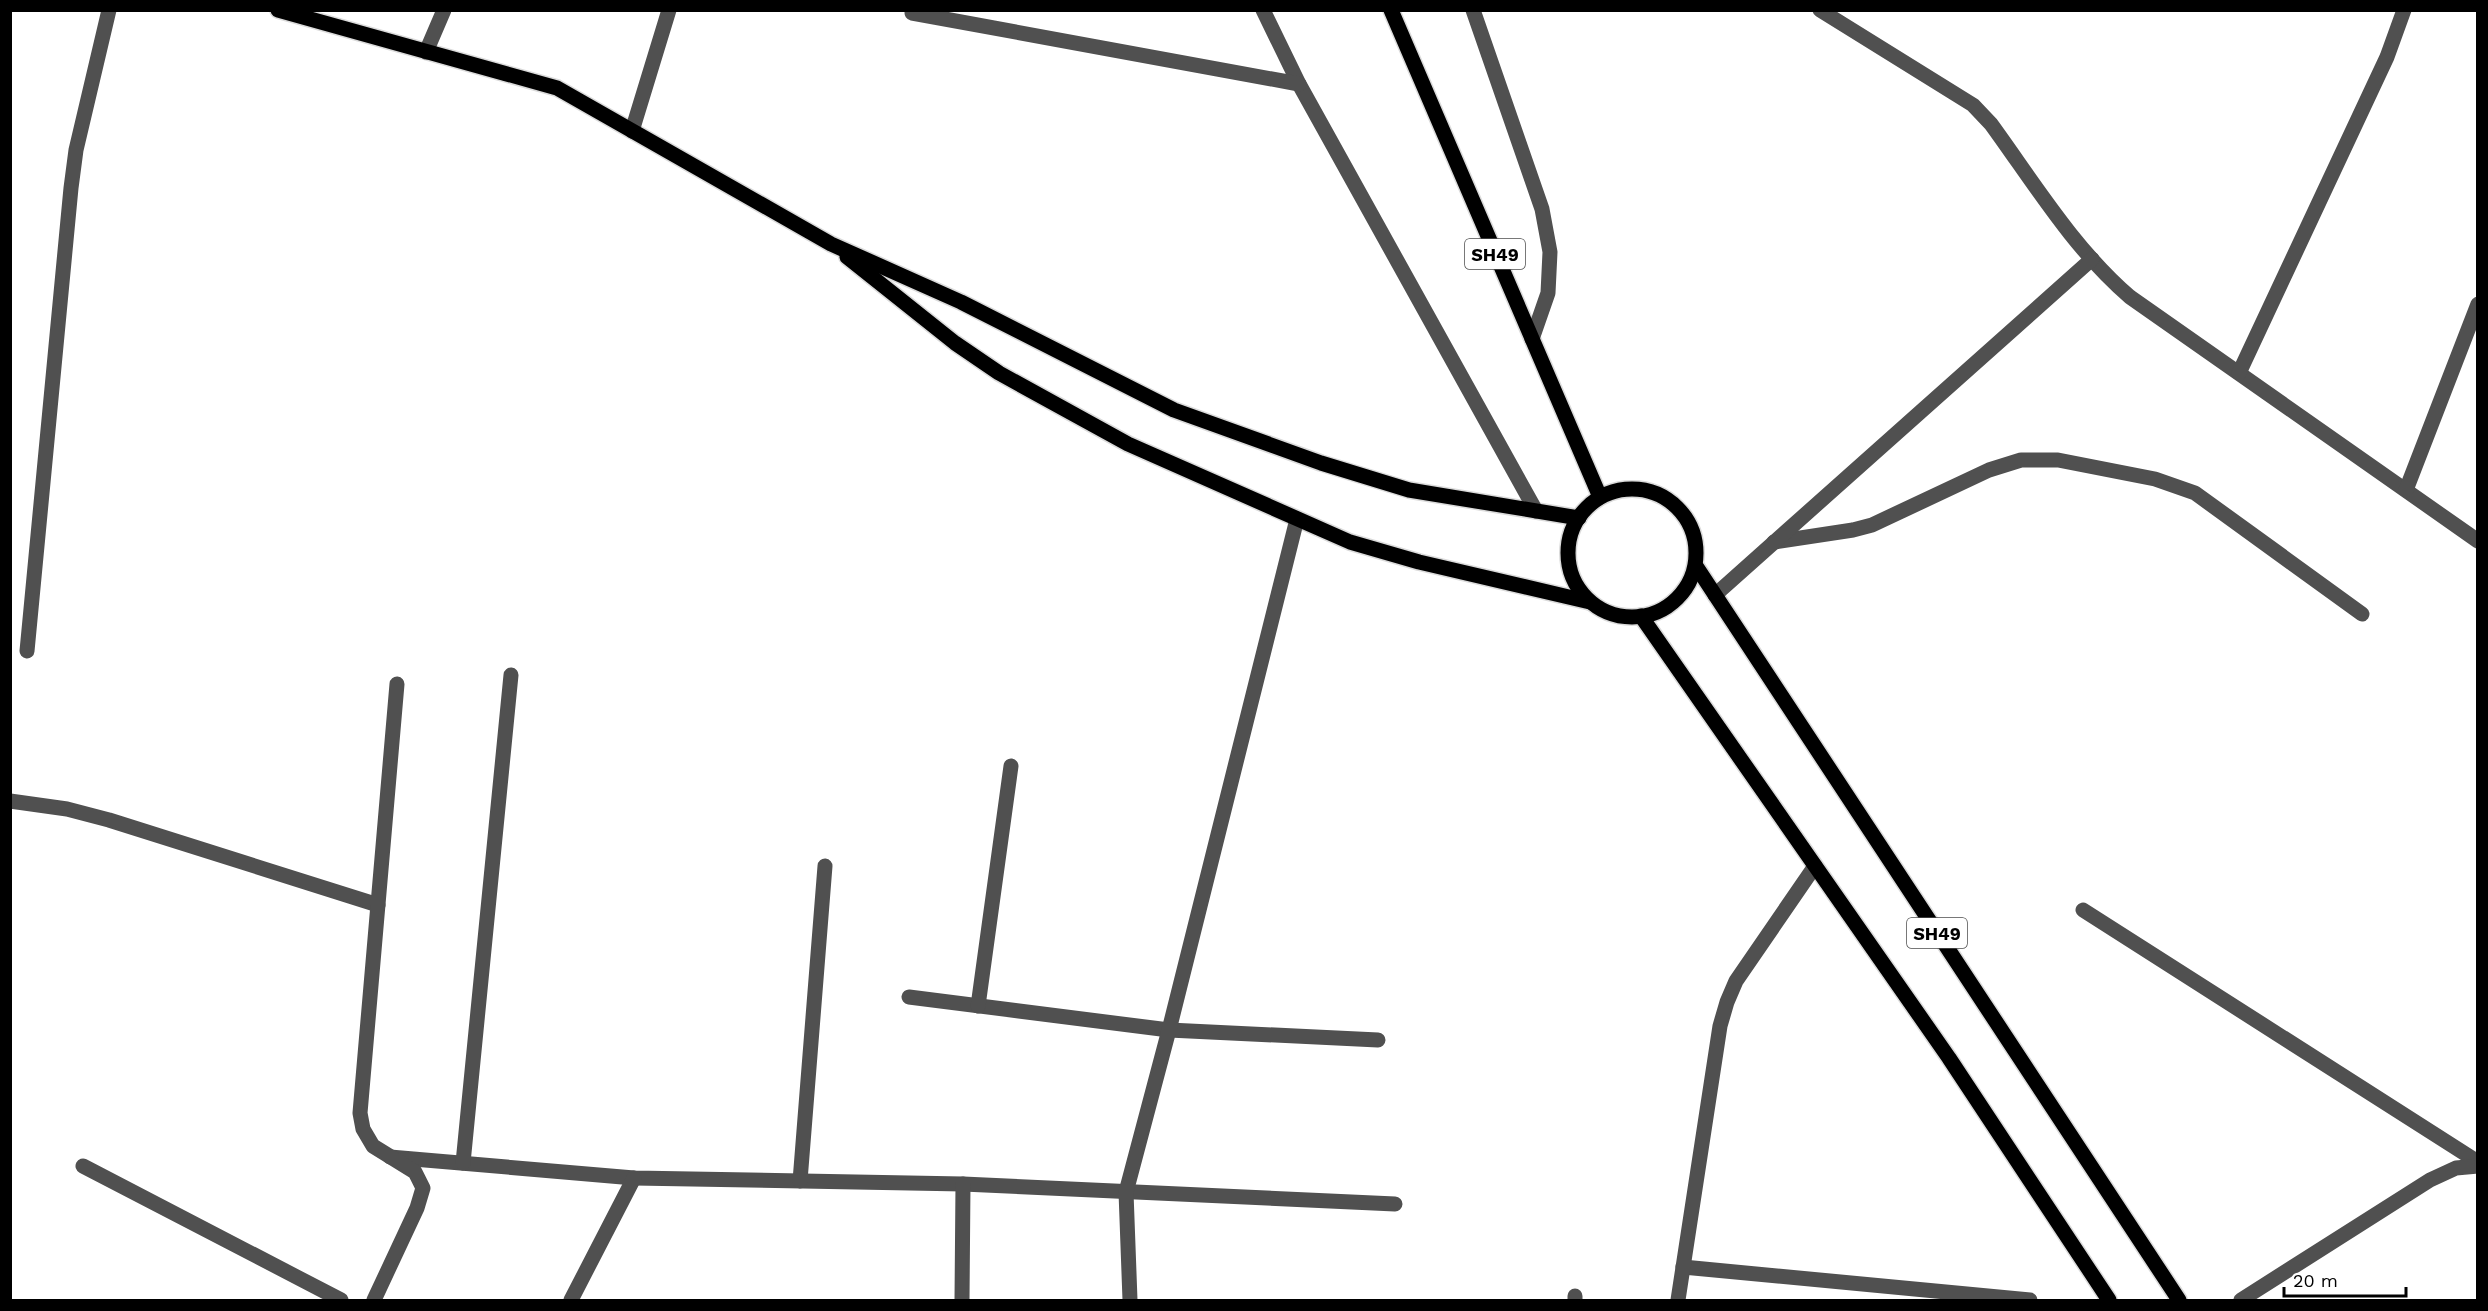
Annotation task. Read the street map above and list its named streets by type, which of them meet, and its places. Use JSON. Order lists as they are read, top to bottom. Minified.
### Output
{"streets":{"main road":["SH49"]},"scale_bar":"20 m"}
